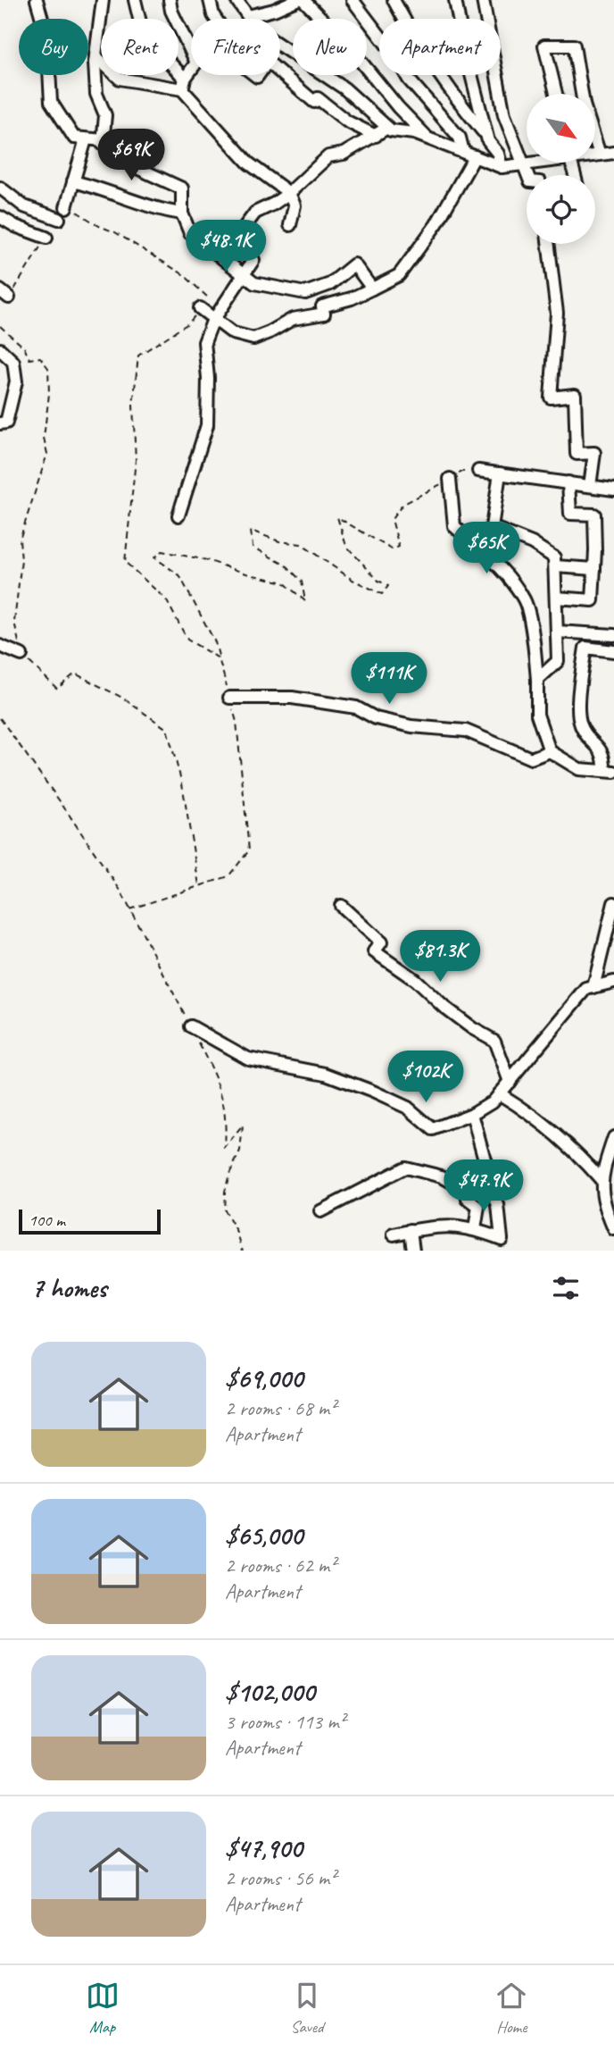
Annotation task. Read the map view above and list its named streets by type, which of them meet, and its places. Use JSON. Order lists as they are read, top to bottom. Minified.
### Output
{"scale_bar":"100 m","north":"bottom right","page":{"chip":["Buy","Rent","Filters","New","Apartment"],"price":["$69K","$48.1K","$65K","$111K","$81.3K","$102K","$47.9K"],"scale":"100 m","heading":"7 homes","list":[{"name":"$69,000","note":"2 rooms · 68 m² · Apartment"},{"name":"$65,000","note":"2 rooms · 62 m² · Apartment"},{"name":"$102,000","note":"3 rooms · 113 m² · Apartment"},{"name":"$47,900","note":"2 rooms · 56 m² · Apartment"}],"tabs":["Map","Saved","Home"]}}
